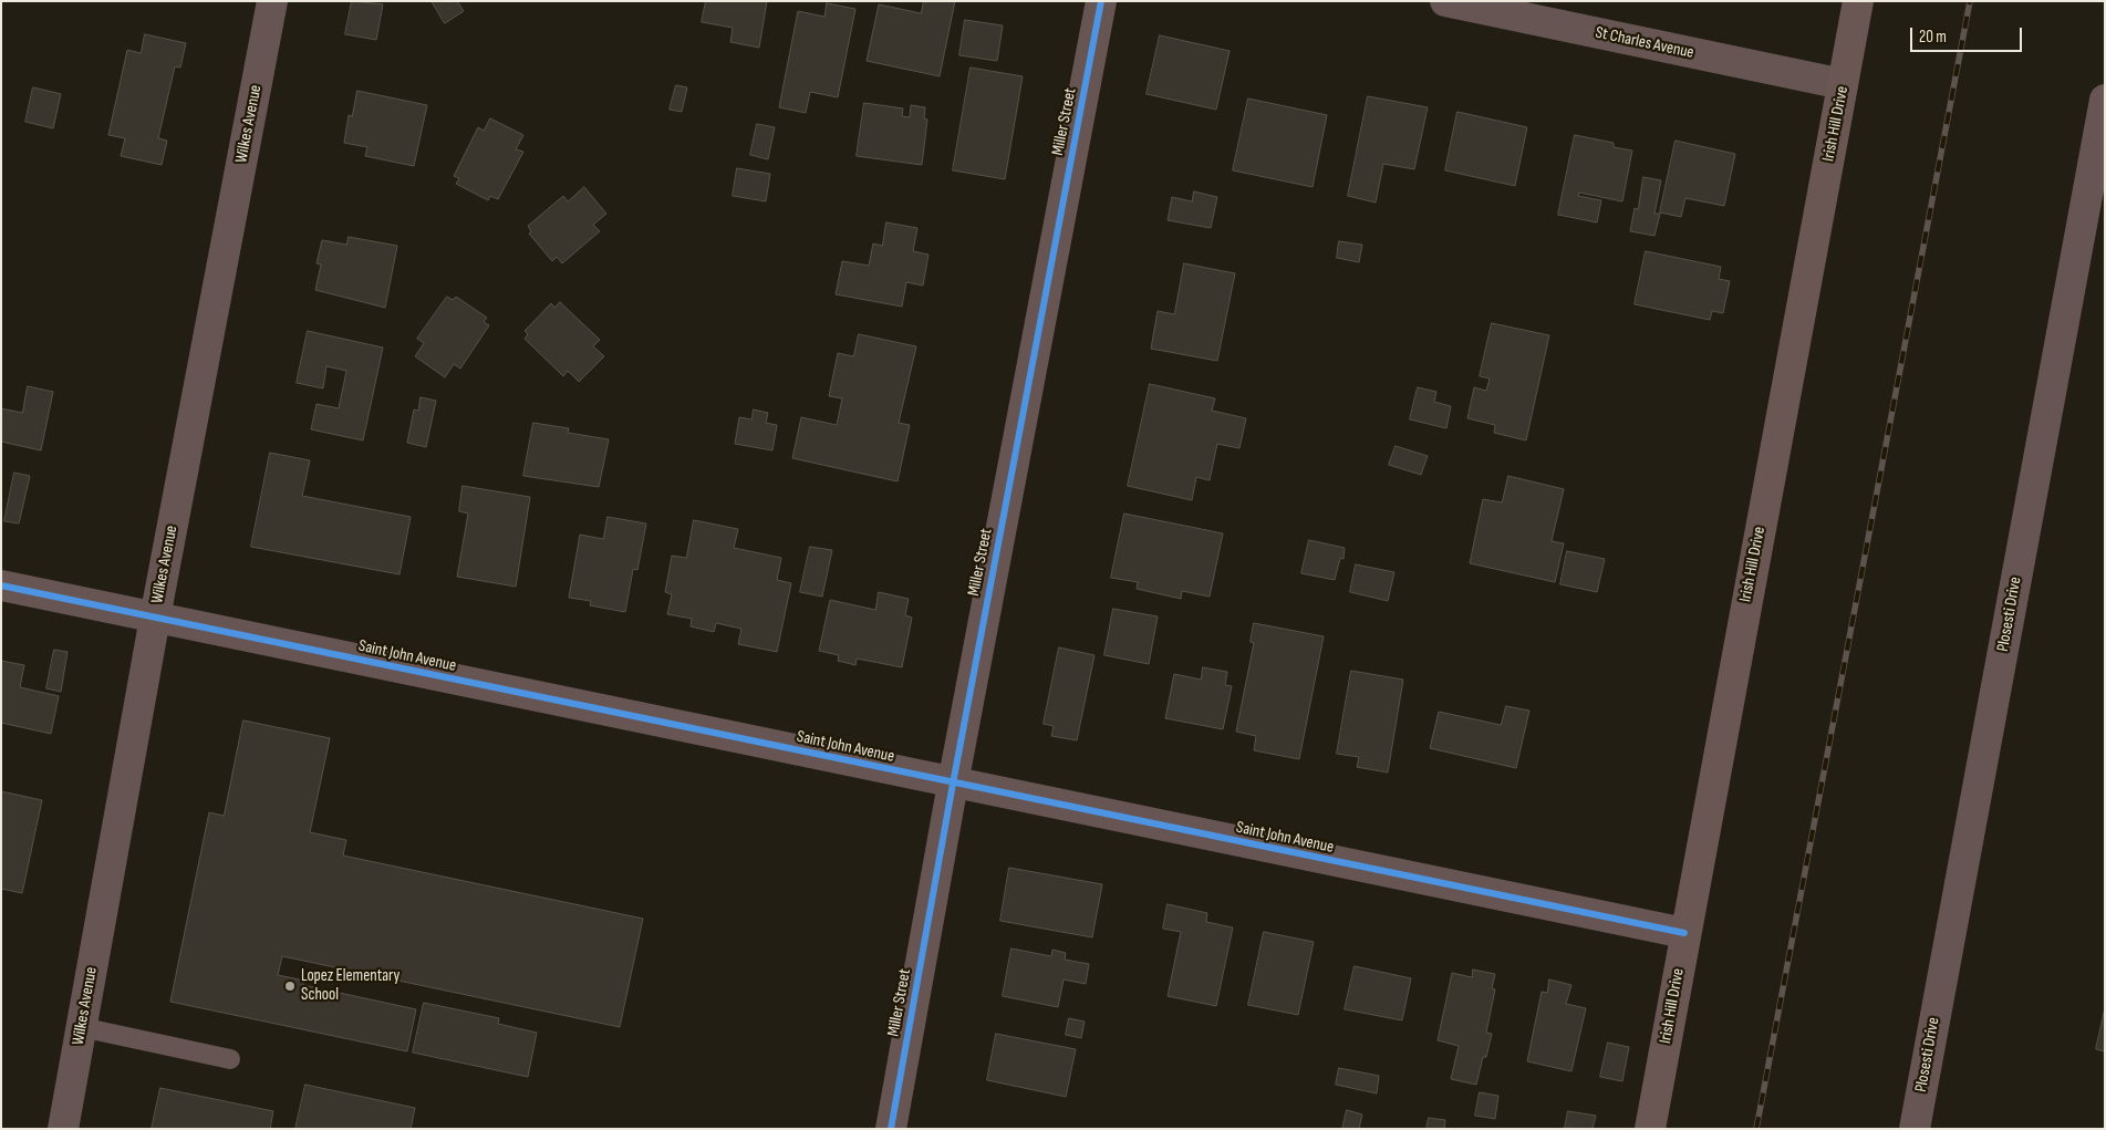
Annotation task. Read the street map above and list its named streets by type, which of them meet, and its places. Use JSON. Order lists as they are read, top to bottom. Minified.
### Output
{"streets":{"main road":["Irish Hill Drive"],"street":["St Charles Avenue","Miller Street","Wilkes Avenue","Plosesti Drive","Saint John Avenue"]},"crossings":[["St Charles Avenue","Irish Hill Drive"],["Miller Street","Saint John Avenue"],["Wilkes Avenue","Saint John Avenue"],["Irish Hill Drive","Saint John Avenue"]],"places":["Lopez Elementary School"],"scale_bar":"20 m"}
